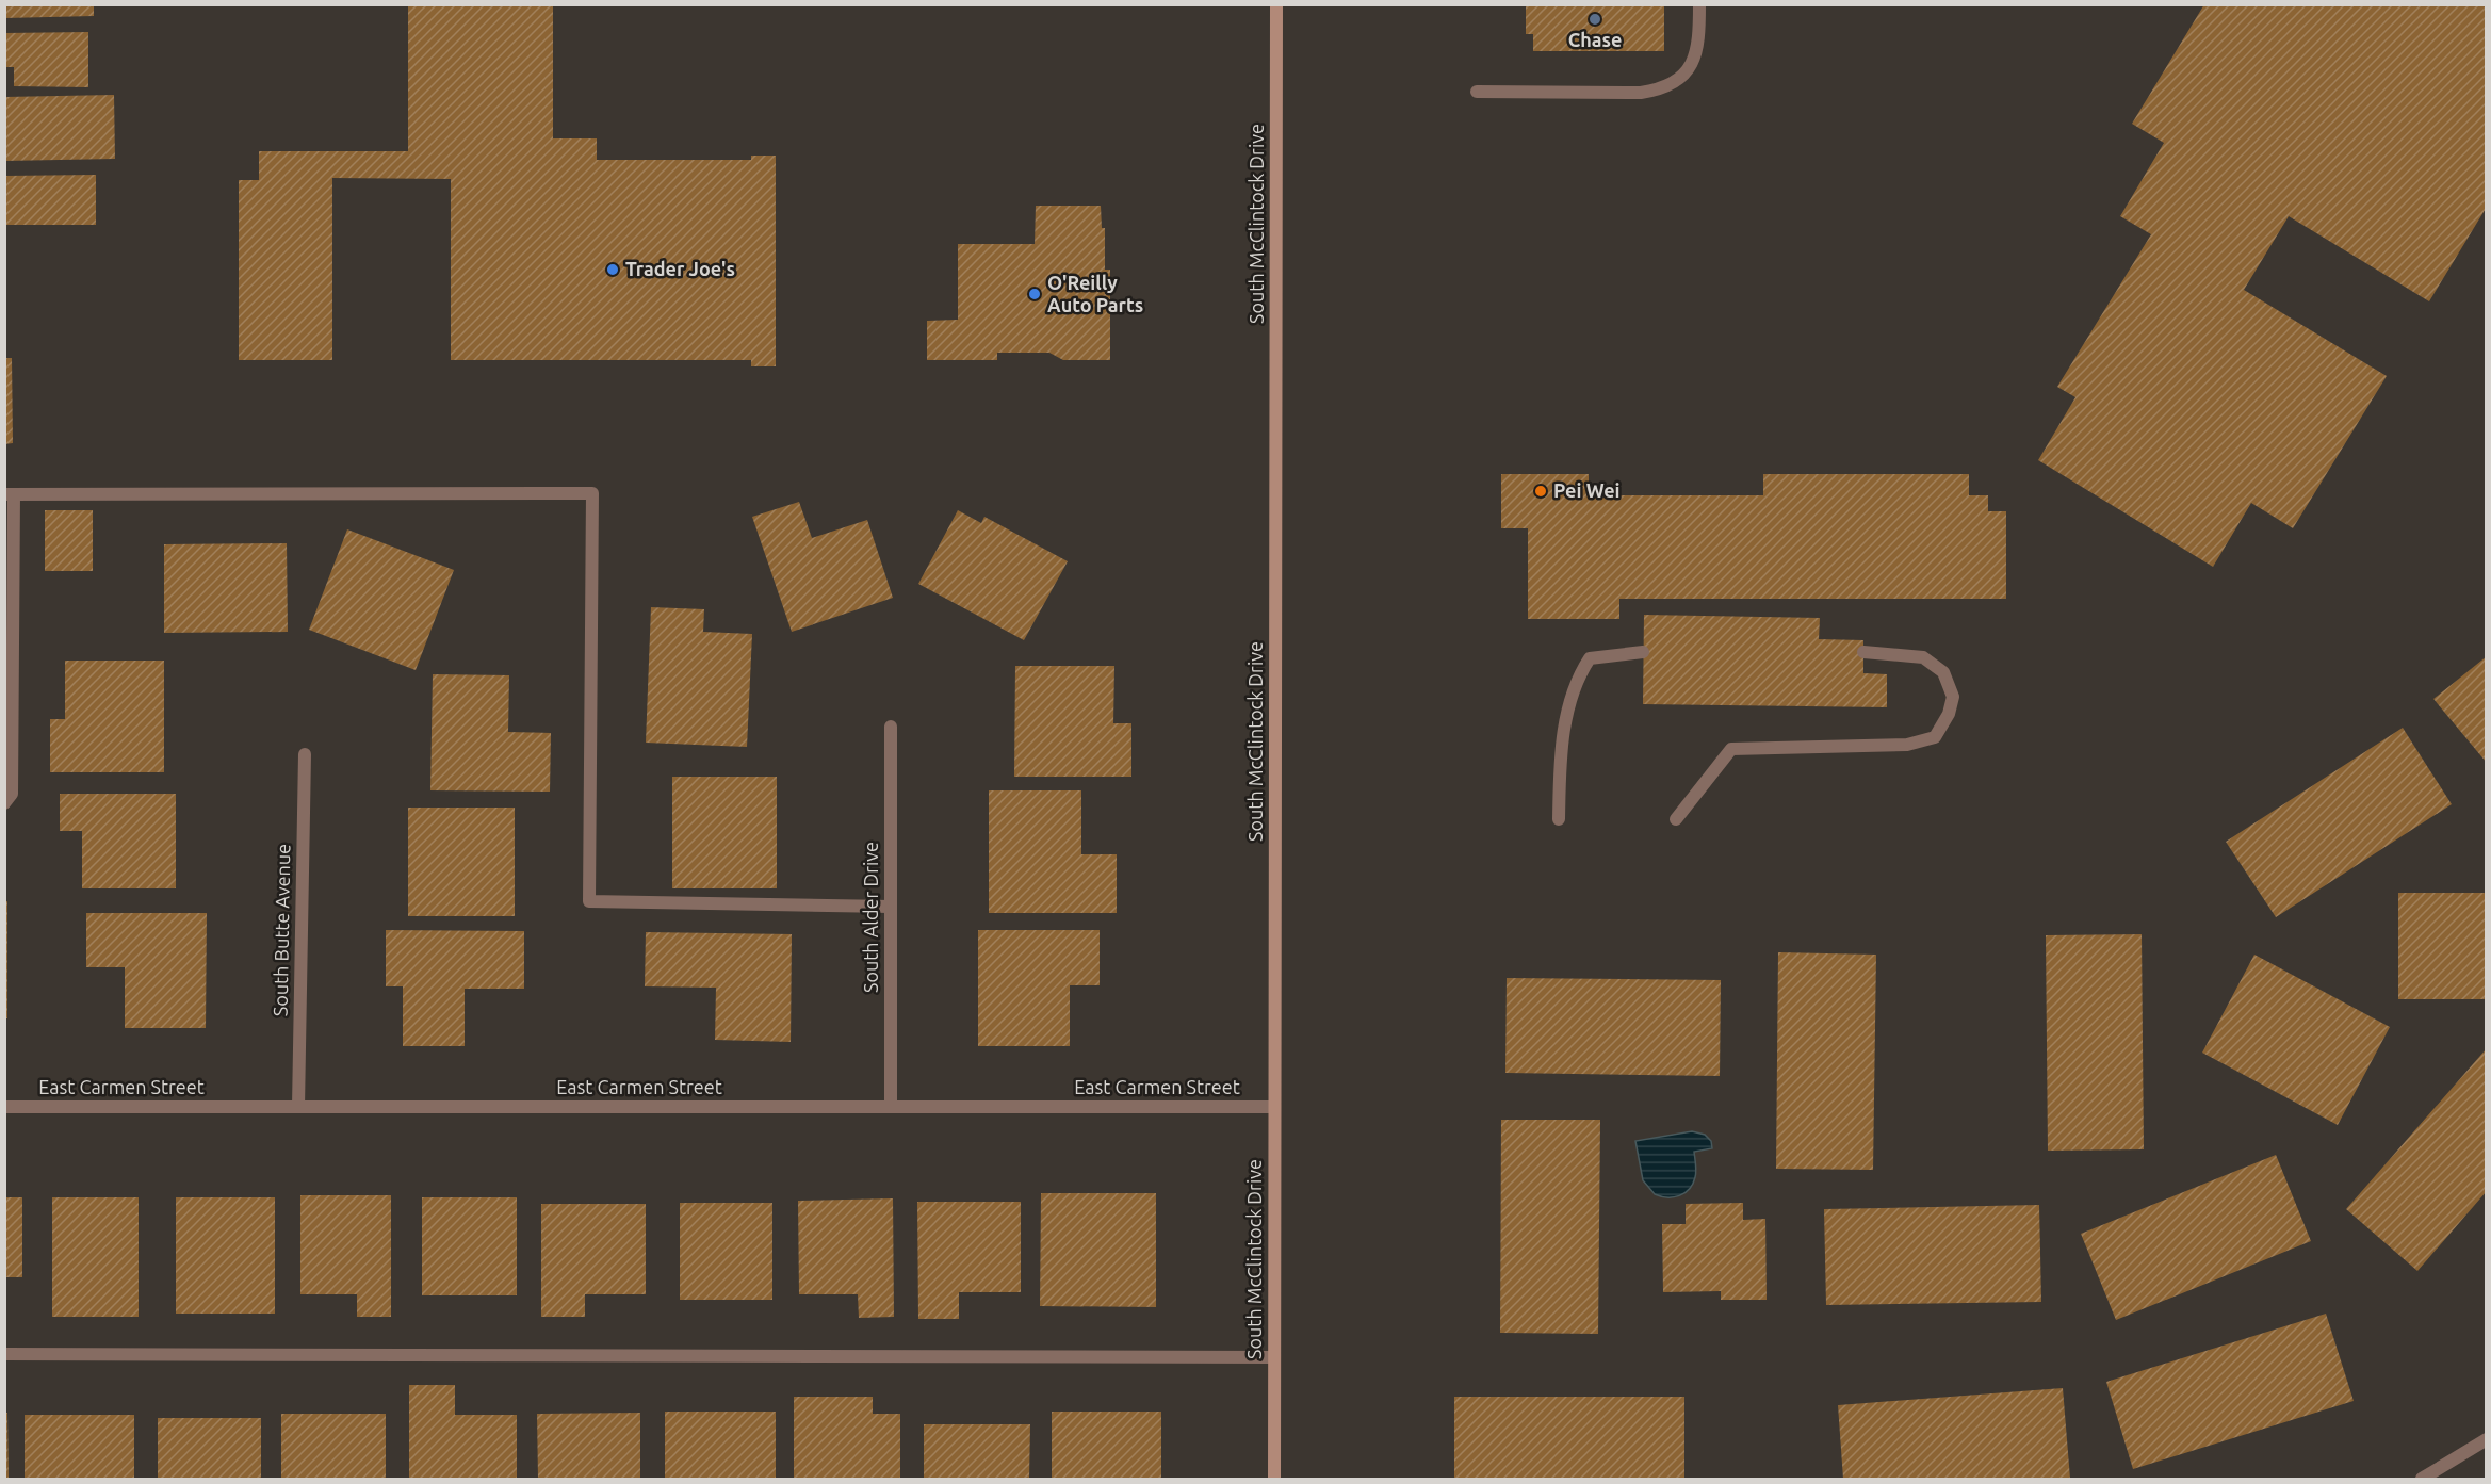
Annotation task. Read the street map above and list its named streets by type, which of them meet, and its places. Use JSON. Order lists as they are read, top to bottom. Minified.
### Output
{"streets":{"main road":["South McClintock Drive"],"street":["South Alder Drive","South Butte Avenue","East Carmen Street"]},"crossings":[["South McClintock Drive","East Carmen Street"],["South Alder Drive","East Carmen Street"],["South Butte Avenue","East Carmen Street"]],"places":["Chase","Trader Joe's","O'Reilly Auto Parts","Pei Wei"]}
